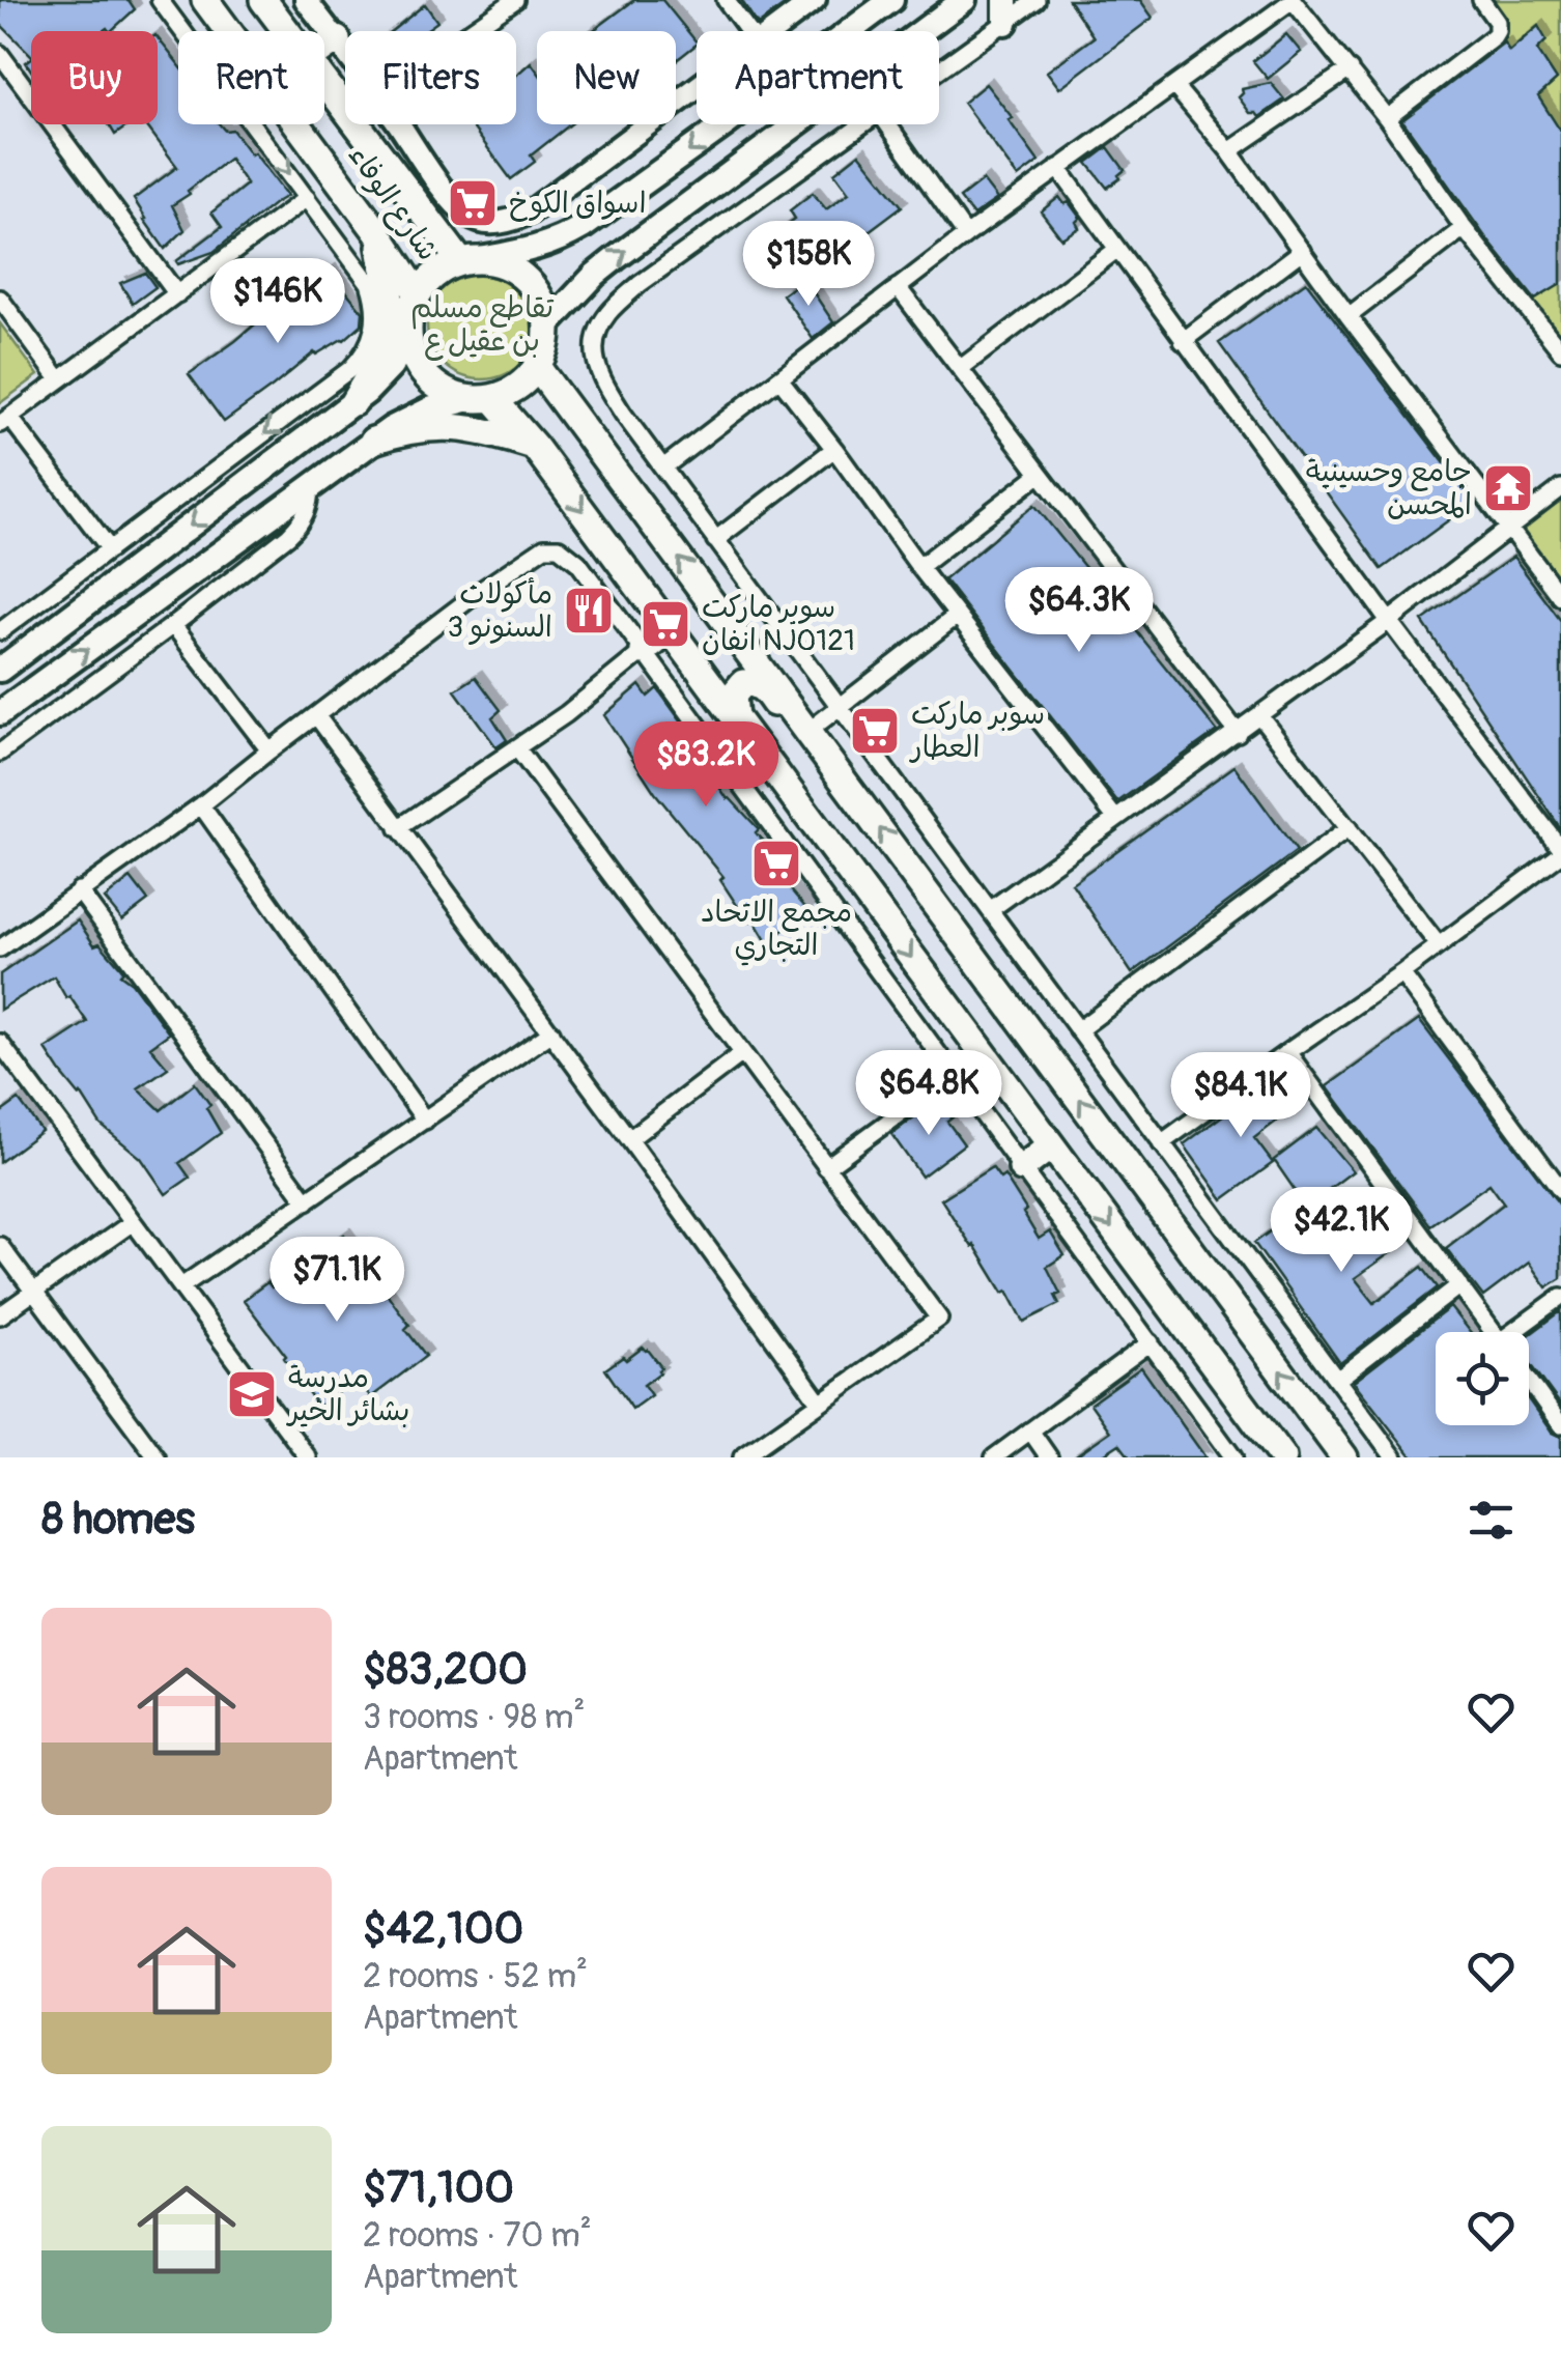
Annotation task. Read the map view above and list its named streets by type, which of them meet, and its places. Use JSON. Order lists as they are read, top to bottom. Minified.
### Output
{"streets":{"main road":["شارع الوفاء"]},"parks":["تقاطع مسلم بن عقيل ع"],"places":{"supermarket":["اسواق الكوخ","سوبر ماركت انفان NJ0121","سوبر ماركت العطار","مجمع الاتحاد التجاري"],"temple":["جامع وحسينية المحسن"],"restaurant":["مأكولات السنونو 3"],"school or university":["مدرسة بشائر الخير"]},"page":{"chip":["Buy","Rent","Filters","New","Apartment"],"price":["$158K","$146K","$64.3K","$83.2K","$64.8K","$84.1K","$42.1K","$71.1K"],"heading":"8 homes","list":[{"name":"$83,200","note":"3 rooms · 98 m² · Apartment"},{"name":"$42,100","note":"2 rooms · 52 m² · Apartment"},{"name":"$71,100","note":"2 rooms · 70 m² · Apartment"}]}}
